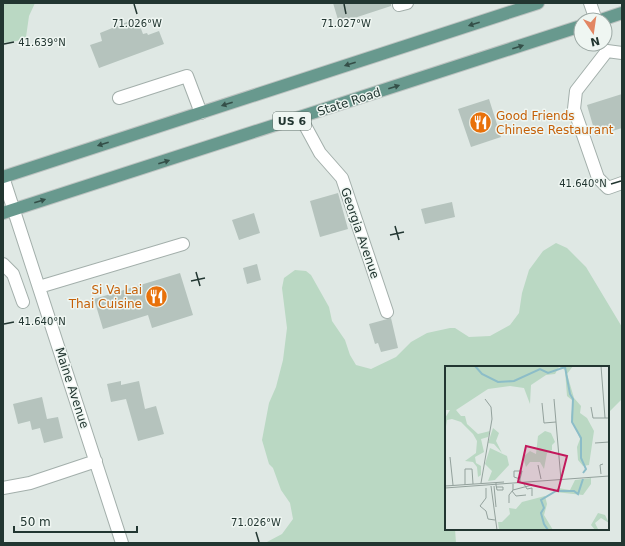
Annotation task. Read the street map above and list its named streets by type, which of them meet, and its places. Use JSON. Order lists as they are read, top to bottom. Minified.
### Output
{"streets":{"main road":["State Road","US 6"],"street":["Georgia Avenue","Maine Avenue"]},"crossings":[["State Road","Georgia Avenue"],["State Road","Maine Avenue"]],"places":{"restaurant":["Good Friends Chinese Restaurant","Si Va Lai Thai Cuisine"]},"scale_bar":"50 m","north":"bottom","coordinates":["71.026°W","71.027°W","41.639°N","41.640°N"]}
